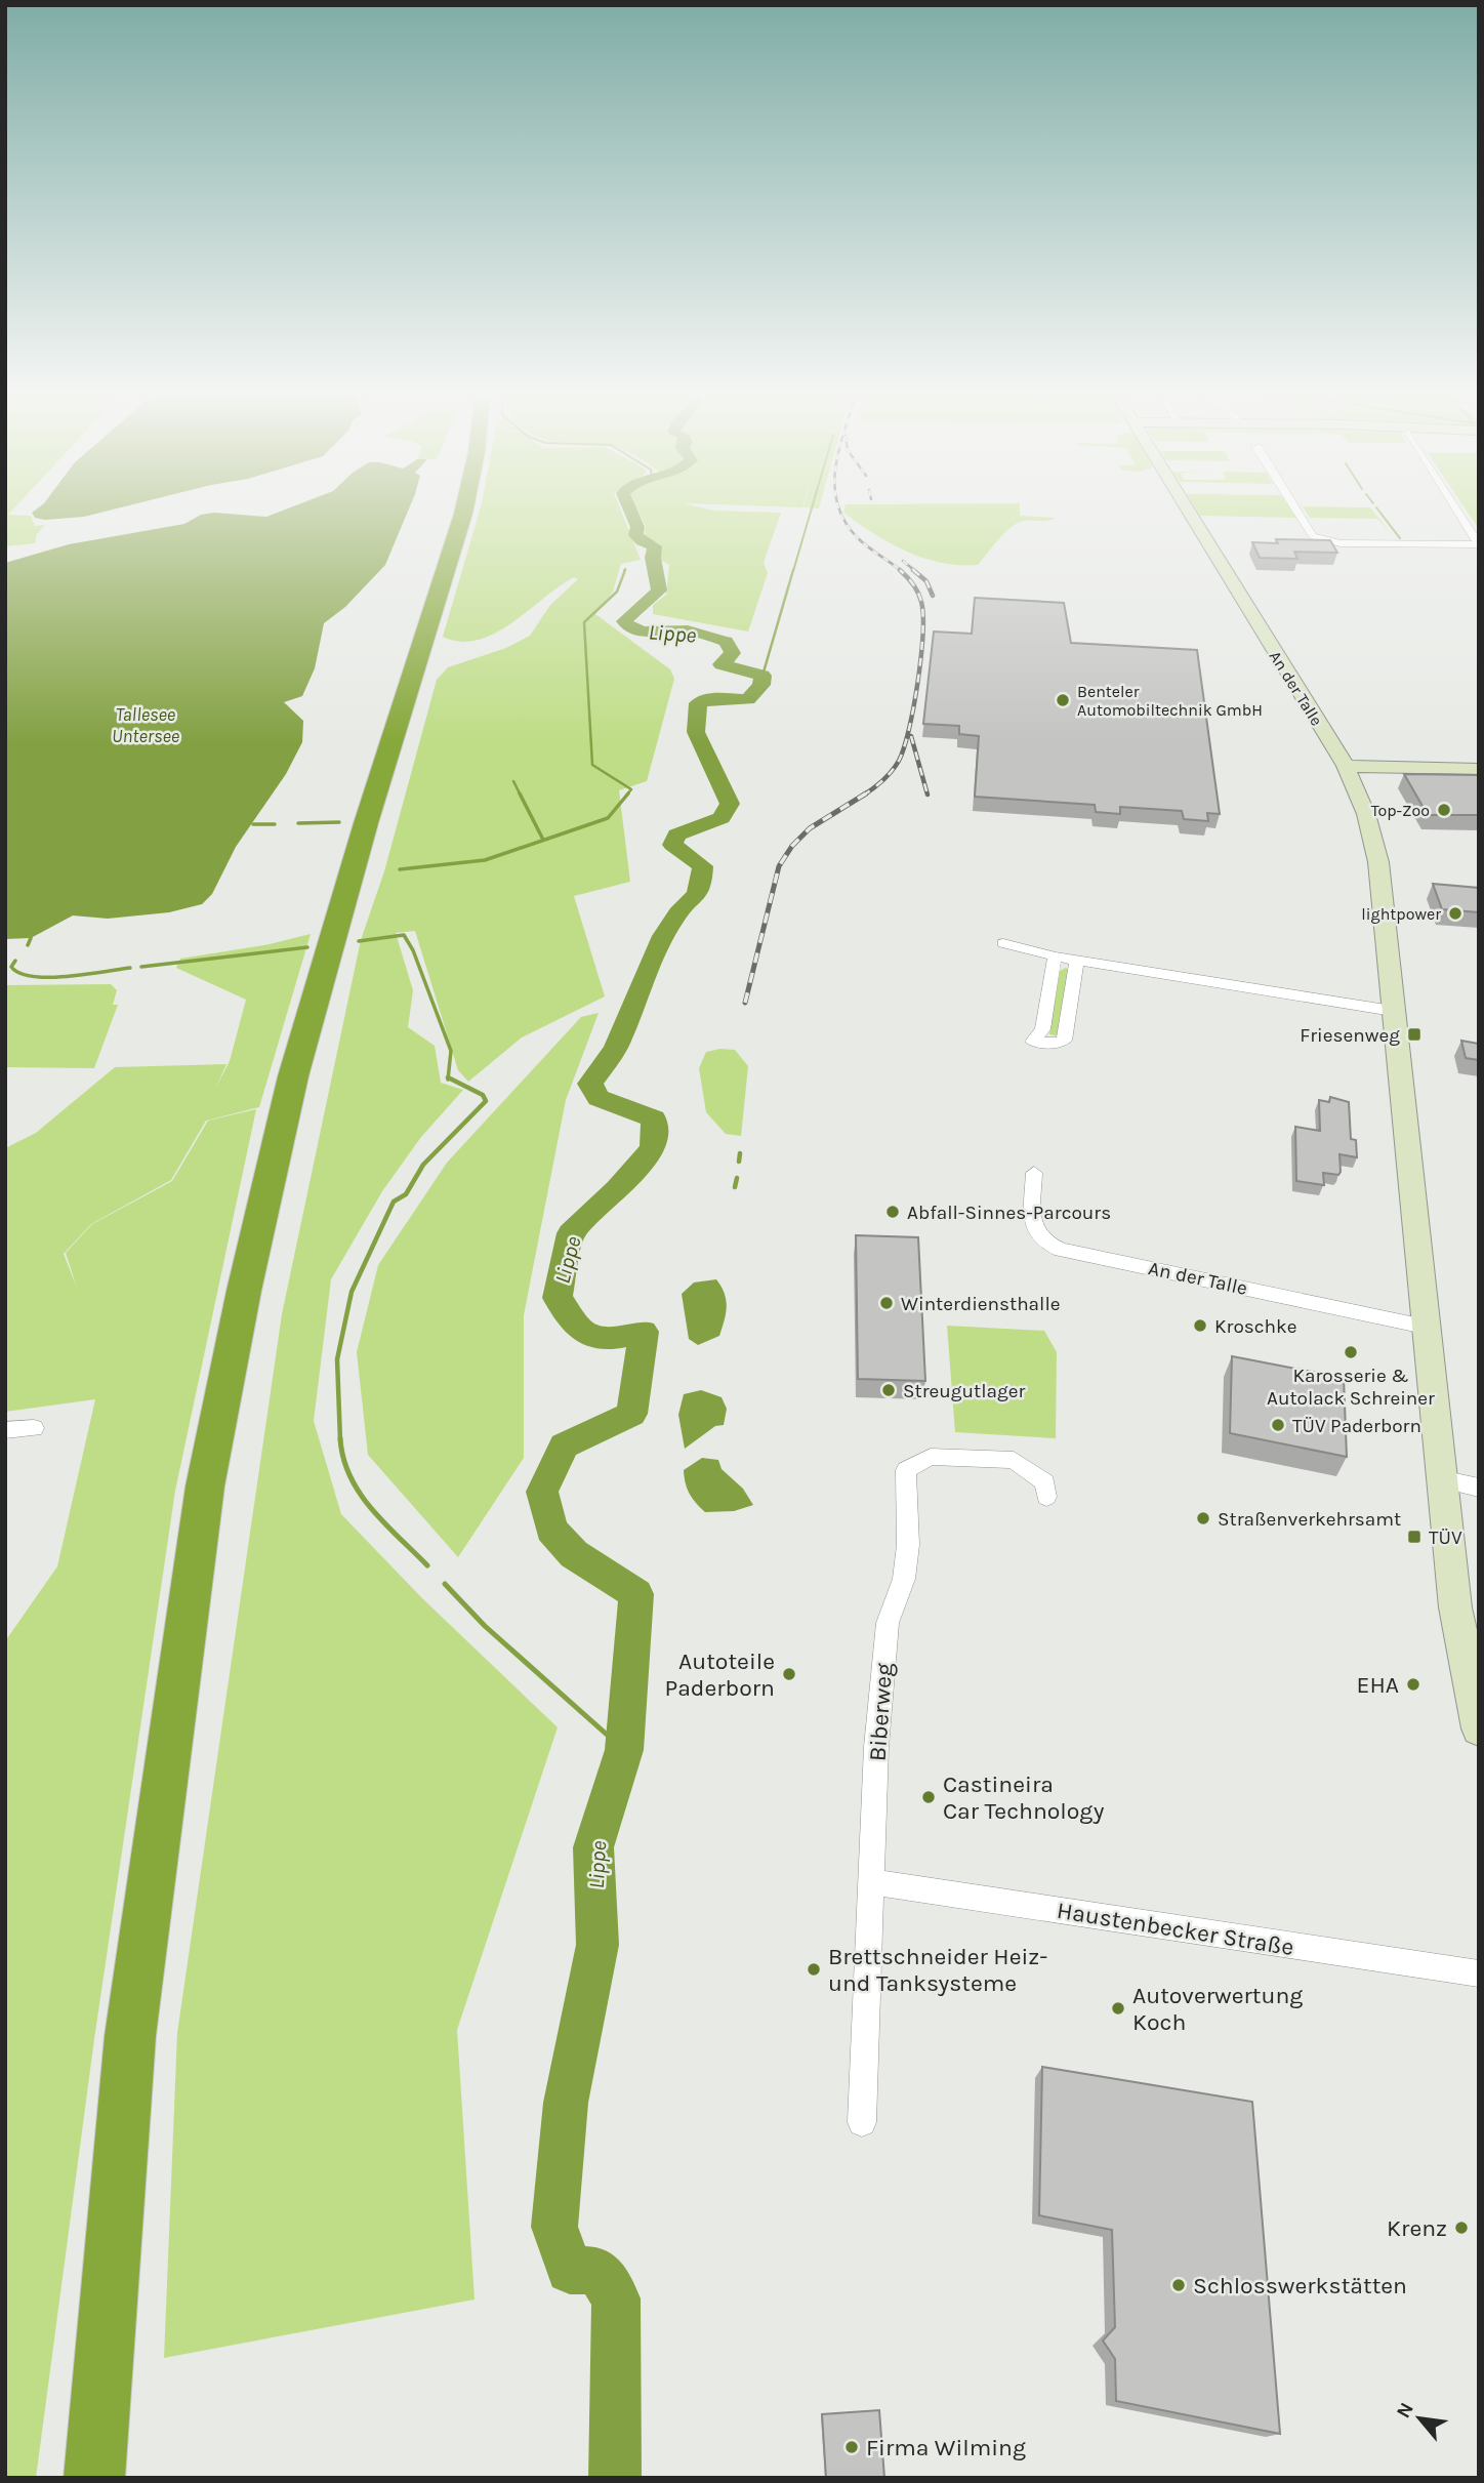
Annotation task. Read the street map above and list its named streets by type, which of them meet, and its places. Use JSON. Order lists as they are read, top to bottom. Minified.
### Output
{"streets":{"street":["An der Talle","Biberweg","Haustenbecker Straße"]},"crossings":[["Biberweg","Haustenbecker Straße"]],"water":["Lippe","Tallesee Untersee"],"places":{"other":["Benteler Automobiltechnik GmbH","Top-Zoo","lightpower","Abfall-Sinnes-Parcours","Winterdiensthalle","Kroschke","Karosserie & Autolack Schreiner","Streugutlager","TÜV Paderborn","Straßenverkehrsamt","Autoteile Paderborn","EHA","Castineira Car Technology","Brettschneider Heiz- und Tanksysteme","Autoverwertung Koch","Krenz","Schlosswerkstätten","Firma Wilming"],"transit":["Friesenweg","TÜV"]},"north":"top left"}
